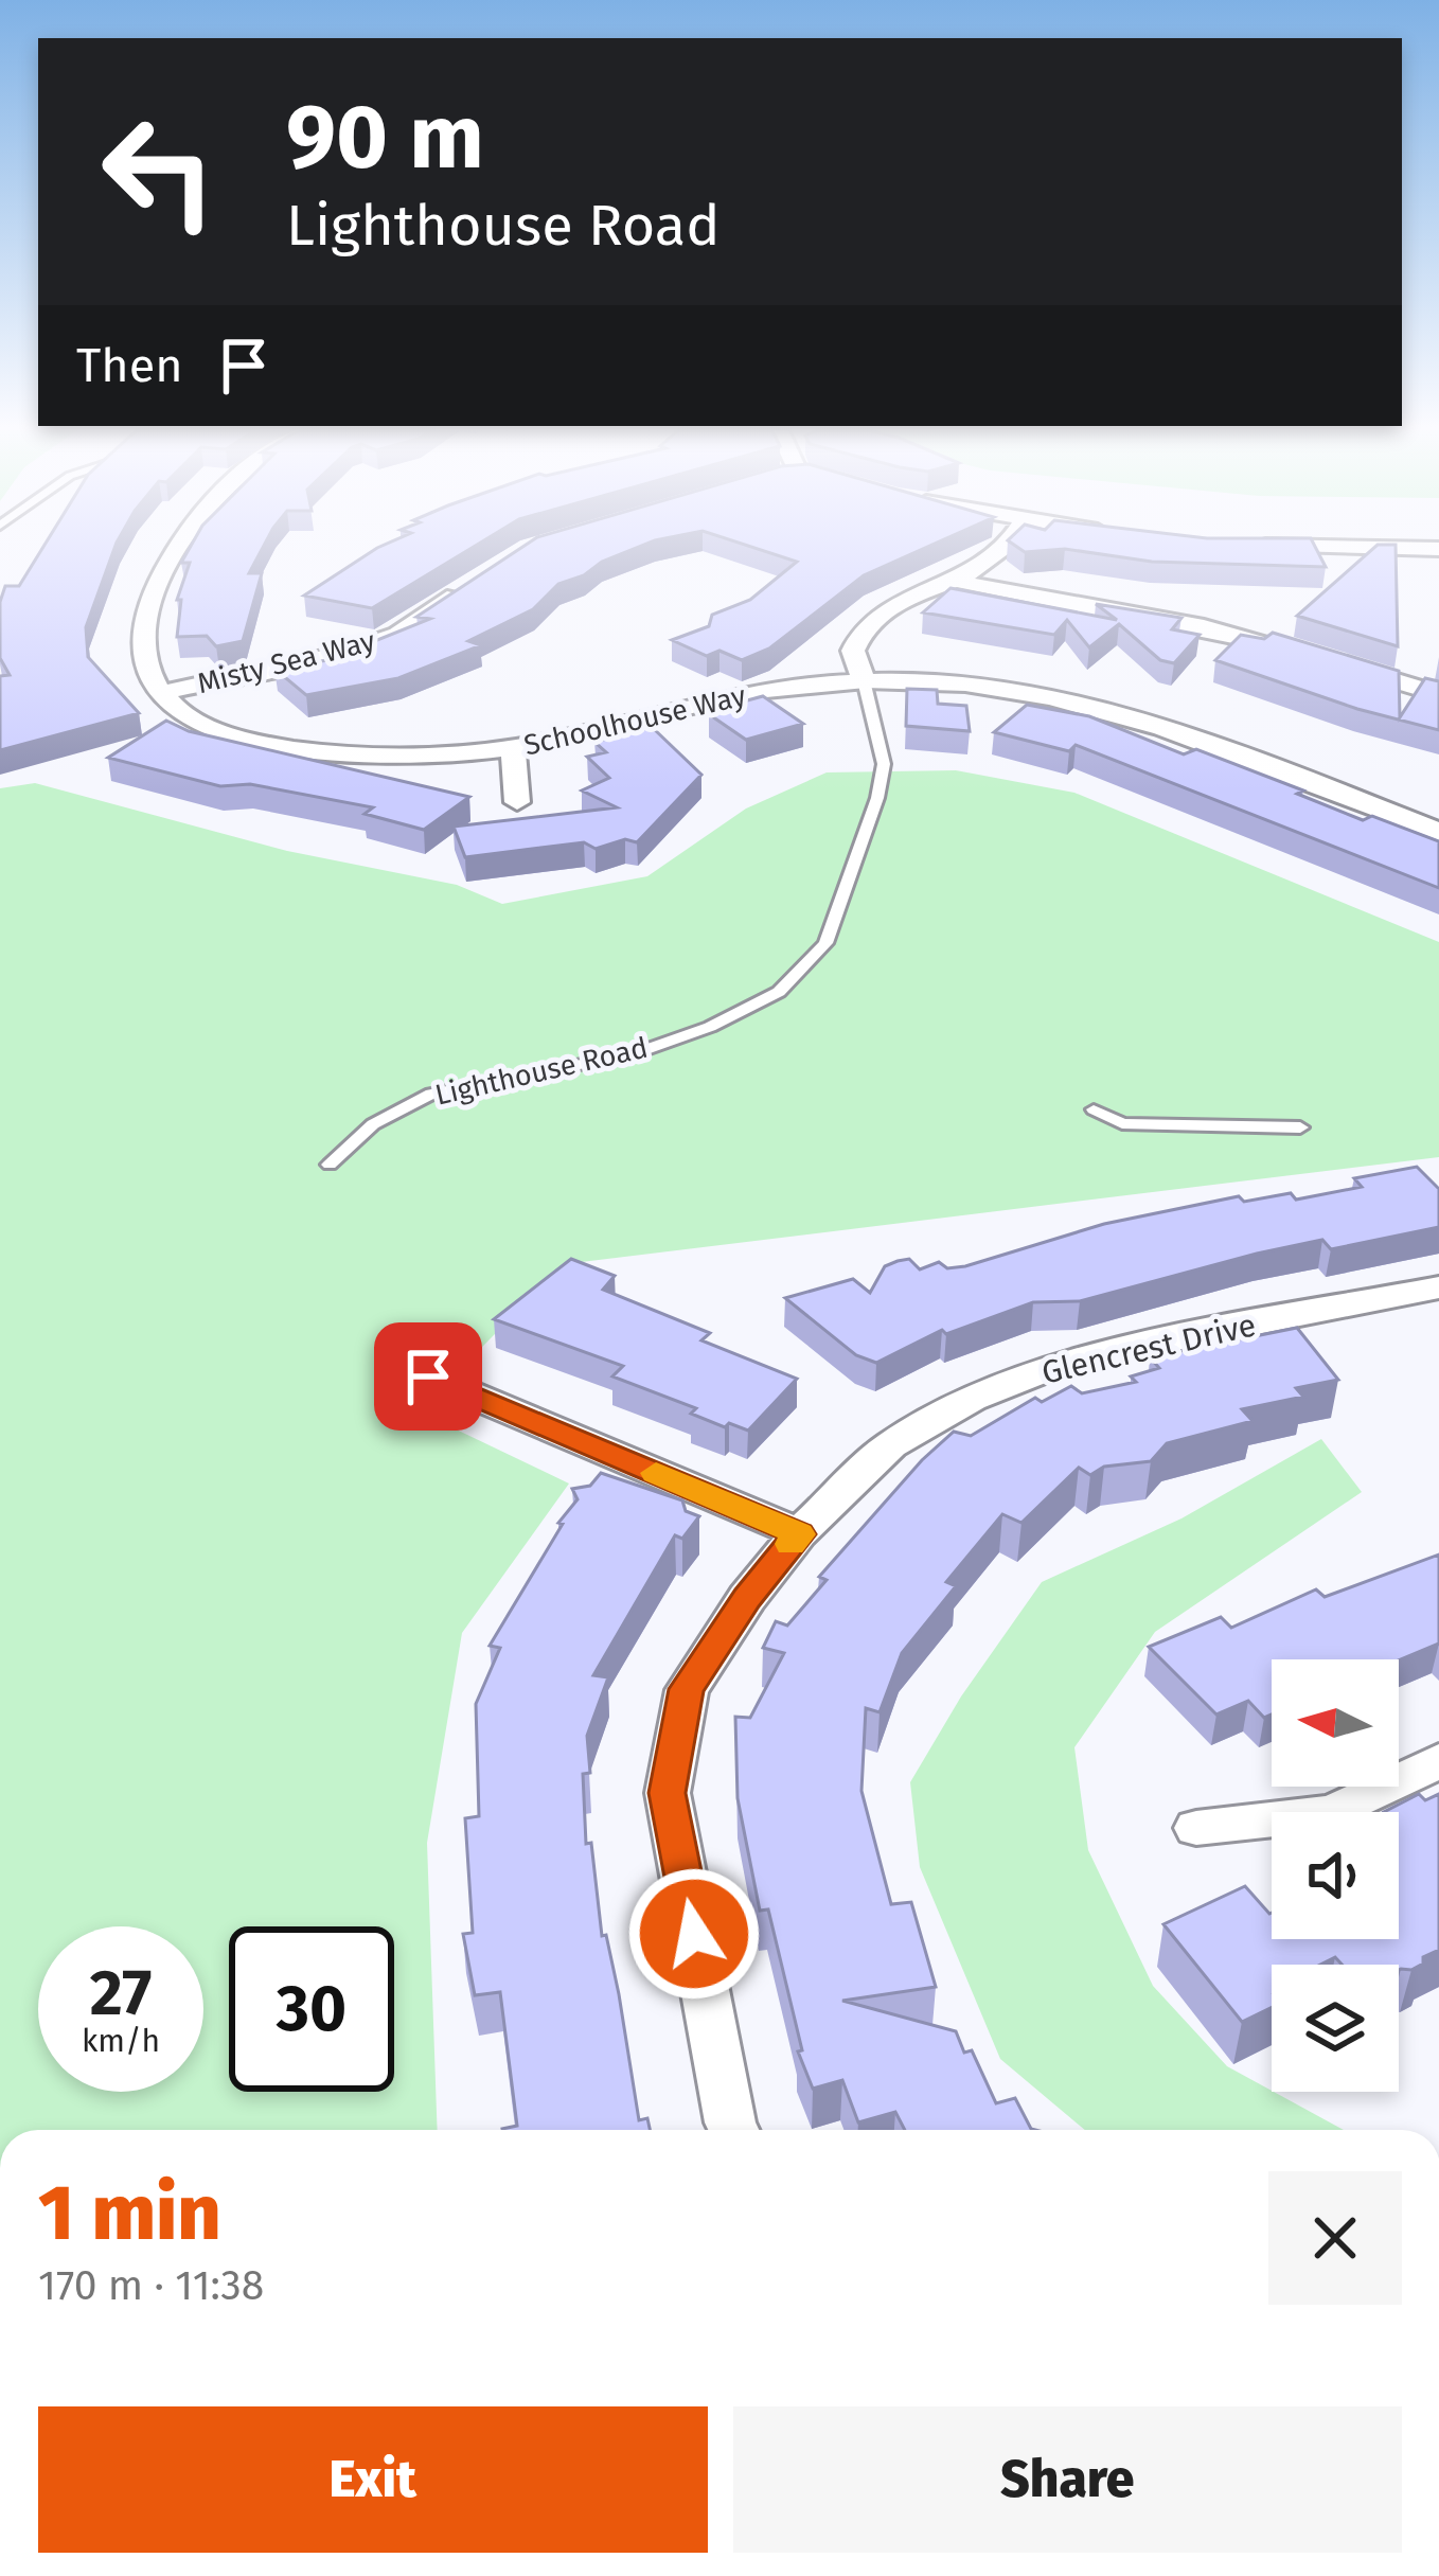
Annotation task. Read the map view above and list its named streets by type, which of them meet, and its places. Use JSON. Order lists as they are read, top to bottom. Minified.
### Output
{"streets":{"street":["Misty Sea Way","Schoolhouse Way","Lighthouse Road","Glencrest Drive"]},"crossings":[["Misty Sea Way","Schoolhouse Way"],["Schoolhouse Way","Lighthouse Road"]],"north":"left","page":{"turn":["90 m","Lighthouse Road"],"then":"Then","speed":"27 km/h","limit":"30","heading":["1 min","170 m · 11:38"],"buttons":["Exit","Share"]}}
